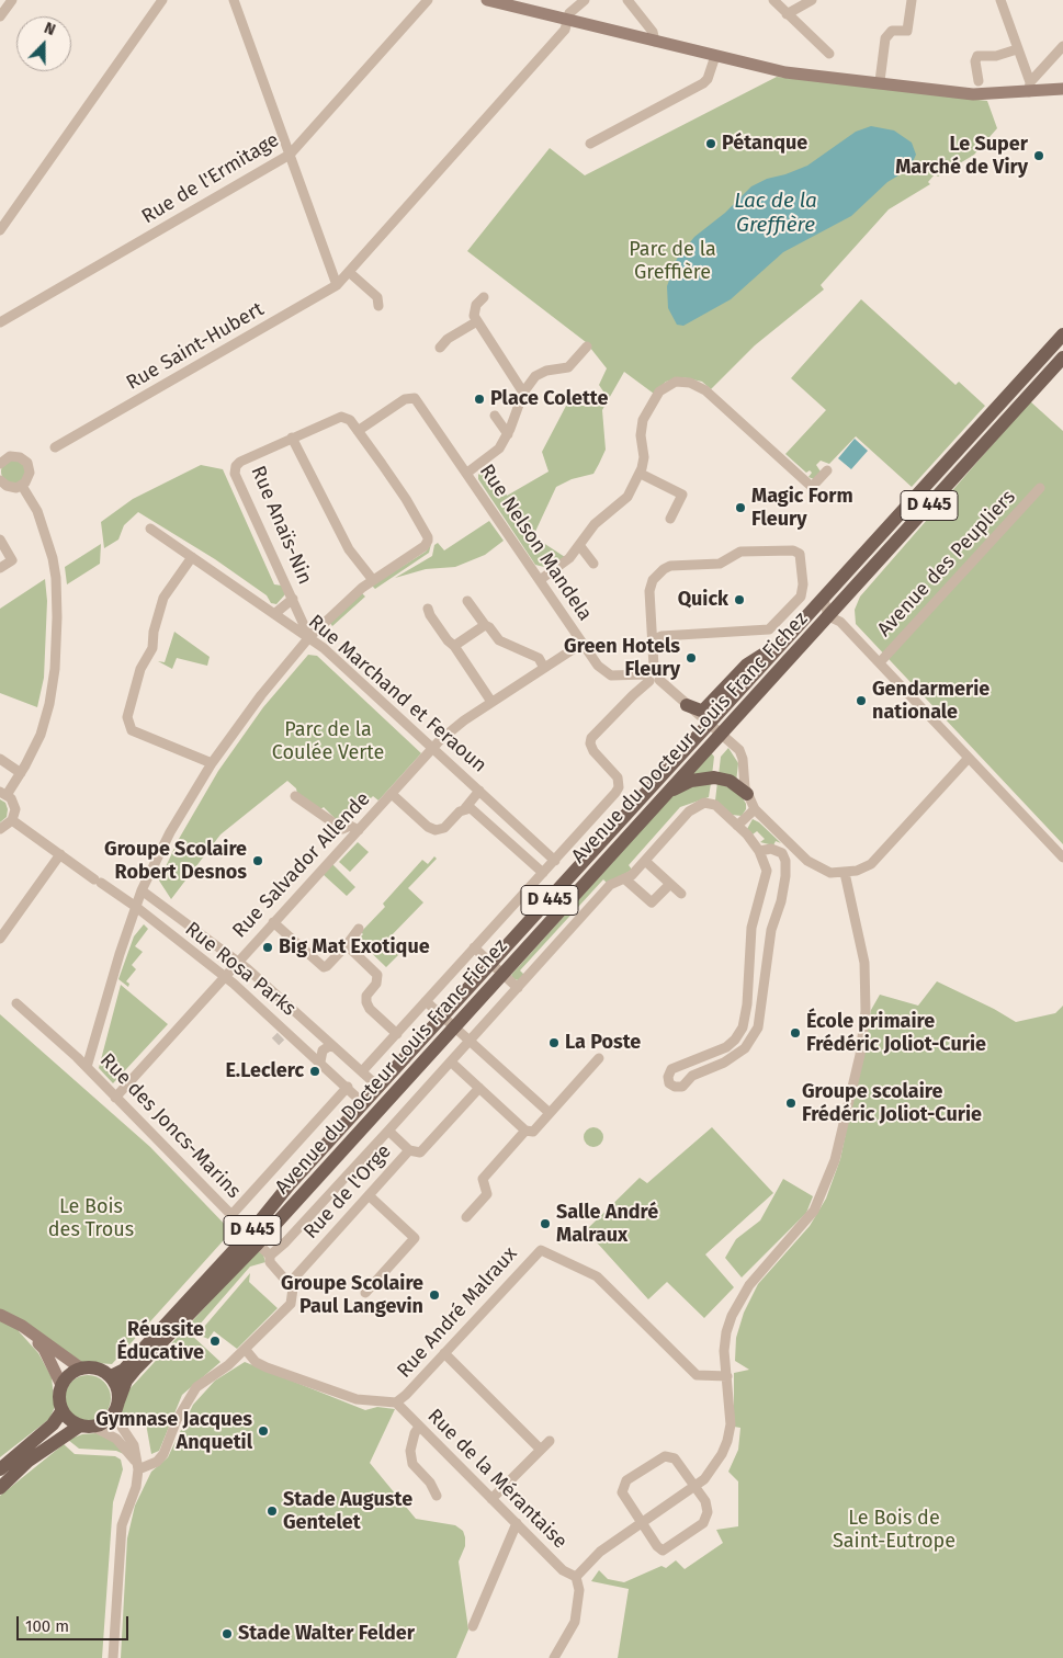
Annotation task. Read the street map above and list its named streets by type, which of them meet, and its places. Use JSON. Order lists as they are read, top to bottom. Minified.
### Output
{"streets":{"main road":["D 445","Avenue du Docteur Louis Franc Fichez"],"street":["Rue de l'Ermitage","Rue Saint-Hubert","Rue Anaïs-Nin","Rue Nelson Mandela","Avenue des Peupliers","Rue Marchand et Feraoun","Rue Salvador Allende","Rue Rosa Parks","Rue des Joncs-Marins","Rue de l'Orge","Rue André Malraux","Rue de la Mérantaise"]},"crossings":[["D 445","Avenue du Docteur Louis Franc Fichez"],["Rue Anaïs-Nin","Rue Nelson Mandela"],["Rue Anaïs-Nin","Rue Marchand et Feraoun"],["Avenue des Peupliers","Avenue du Docteur Louis Franc Fichez"],["Avenue du Docteur Louis Franc Fichez","Rue Rosa Parks"],["Avenue du Docteur Louis Franc Fichez","Rue des Joncs-Marins"],["Rue Salvador Allende","Rue Rosa Parks"],["Rue Salvador Allende","Rue des Joncs-Marins"],["Rue André Malraux","Rue de la Mérantaise"]],"water":["Lac de la Greffière"],"parks":["Parc de la Greffière","Parc de la Coulée Verte","Le Bois des Trous","Le Bois de Saint-Eutrope"],"places":["Pétanque","Le Super Marché de Viry","Place Colette","Magic Form Fleury","Quick","Green Hotels Fleury","Gendarmerie nationale","Groupe Scolaire Robert Desnos","Big Mat Exotique","École primaire Frédéric Joliot-Curie","La Poste","E.Leclerc","Groupe scolaire Frédéric Joliot-Curie","Salle André Malraux","Groupe Scolaire Paul Langevin","Réussite Éducative","Gymnase Jacques Anquetil","Stade Auguste Gentelet","Stade Walter Felder"],"scale_bar":"100 m","north":"top"}
